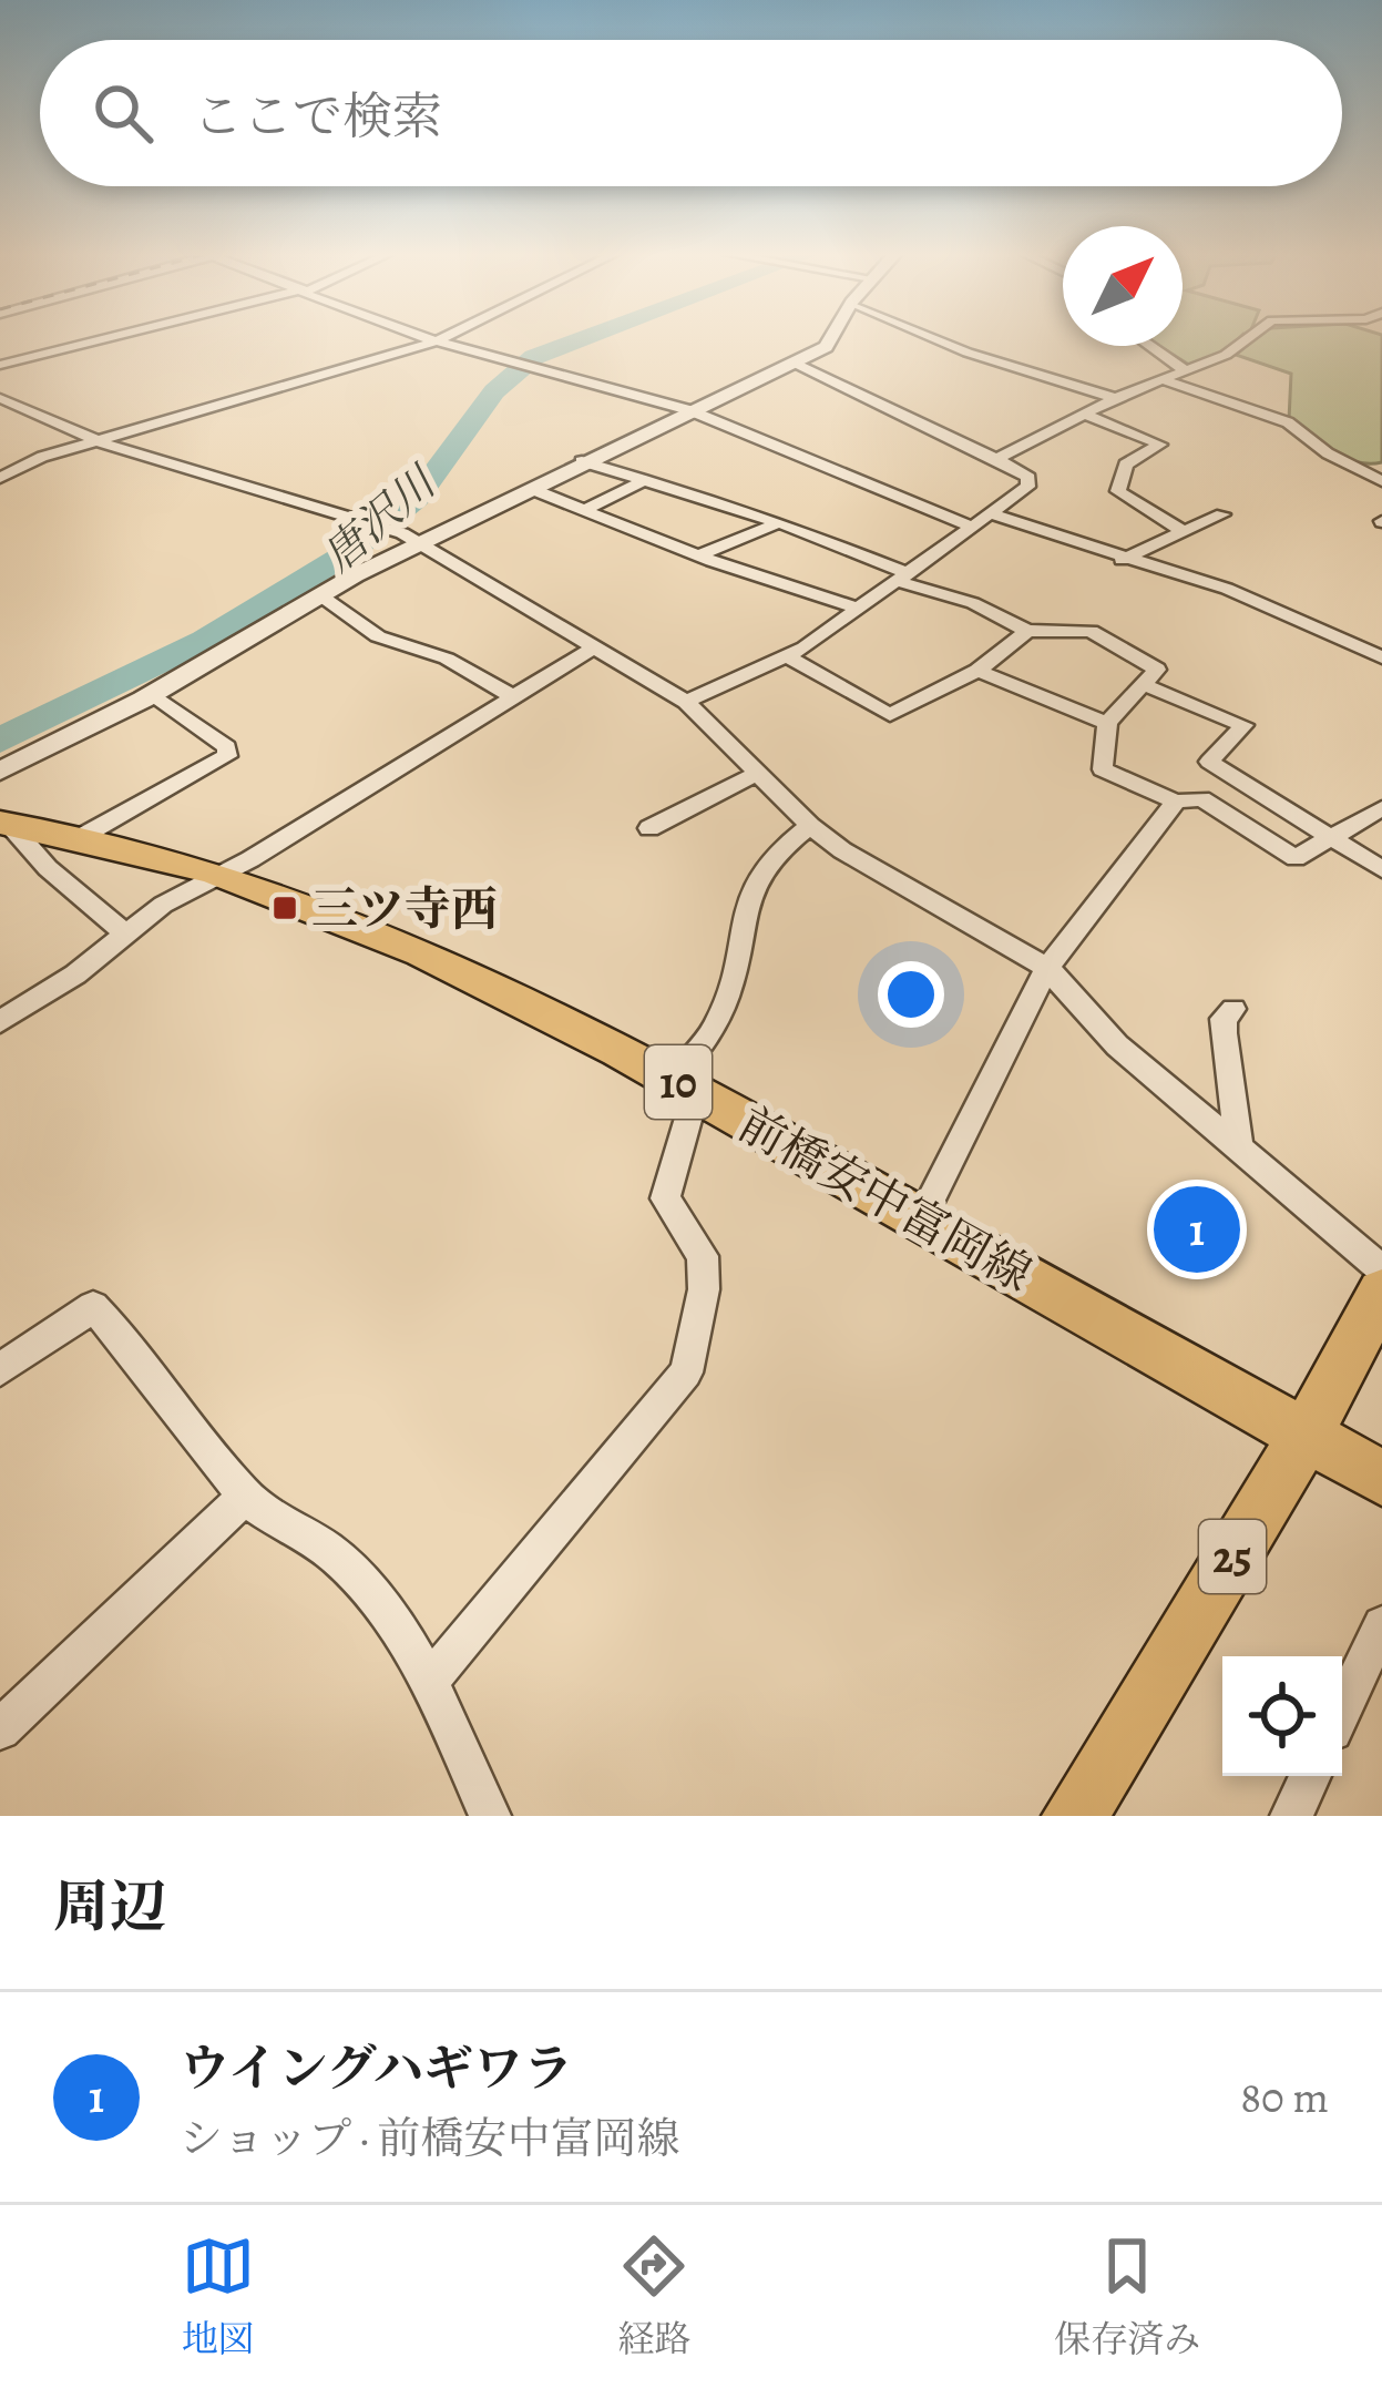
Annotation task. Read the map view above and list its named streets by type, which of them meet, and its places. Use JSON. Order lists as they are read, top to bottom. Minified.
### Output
{"streets":{"main road":["10","前橋安中富岡線","25"]},"crossings":[["前橋安中富岡線","25"]],"water":["唐沢川"],"places":{"transit":["三ツ寺西"]},"north":"top right","page":{"search":"ここで検索","pins":"1","heading":"周辺","list":[{"mark":"1","name":"ウイングハギワラ","note":"ショップ · 前橋安中富岡線","value":"80 m"}],"nav":["地図","経路","保存済み"]}}
